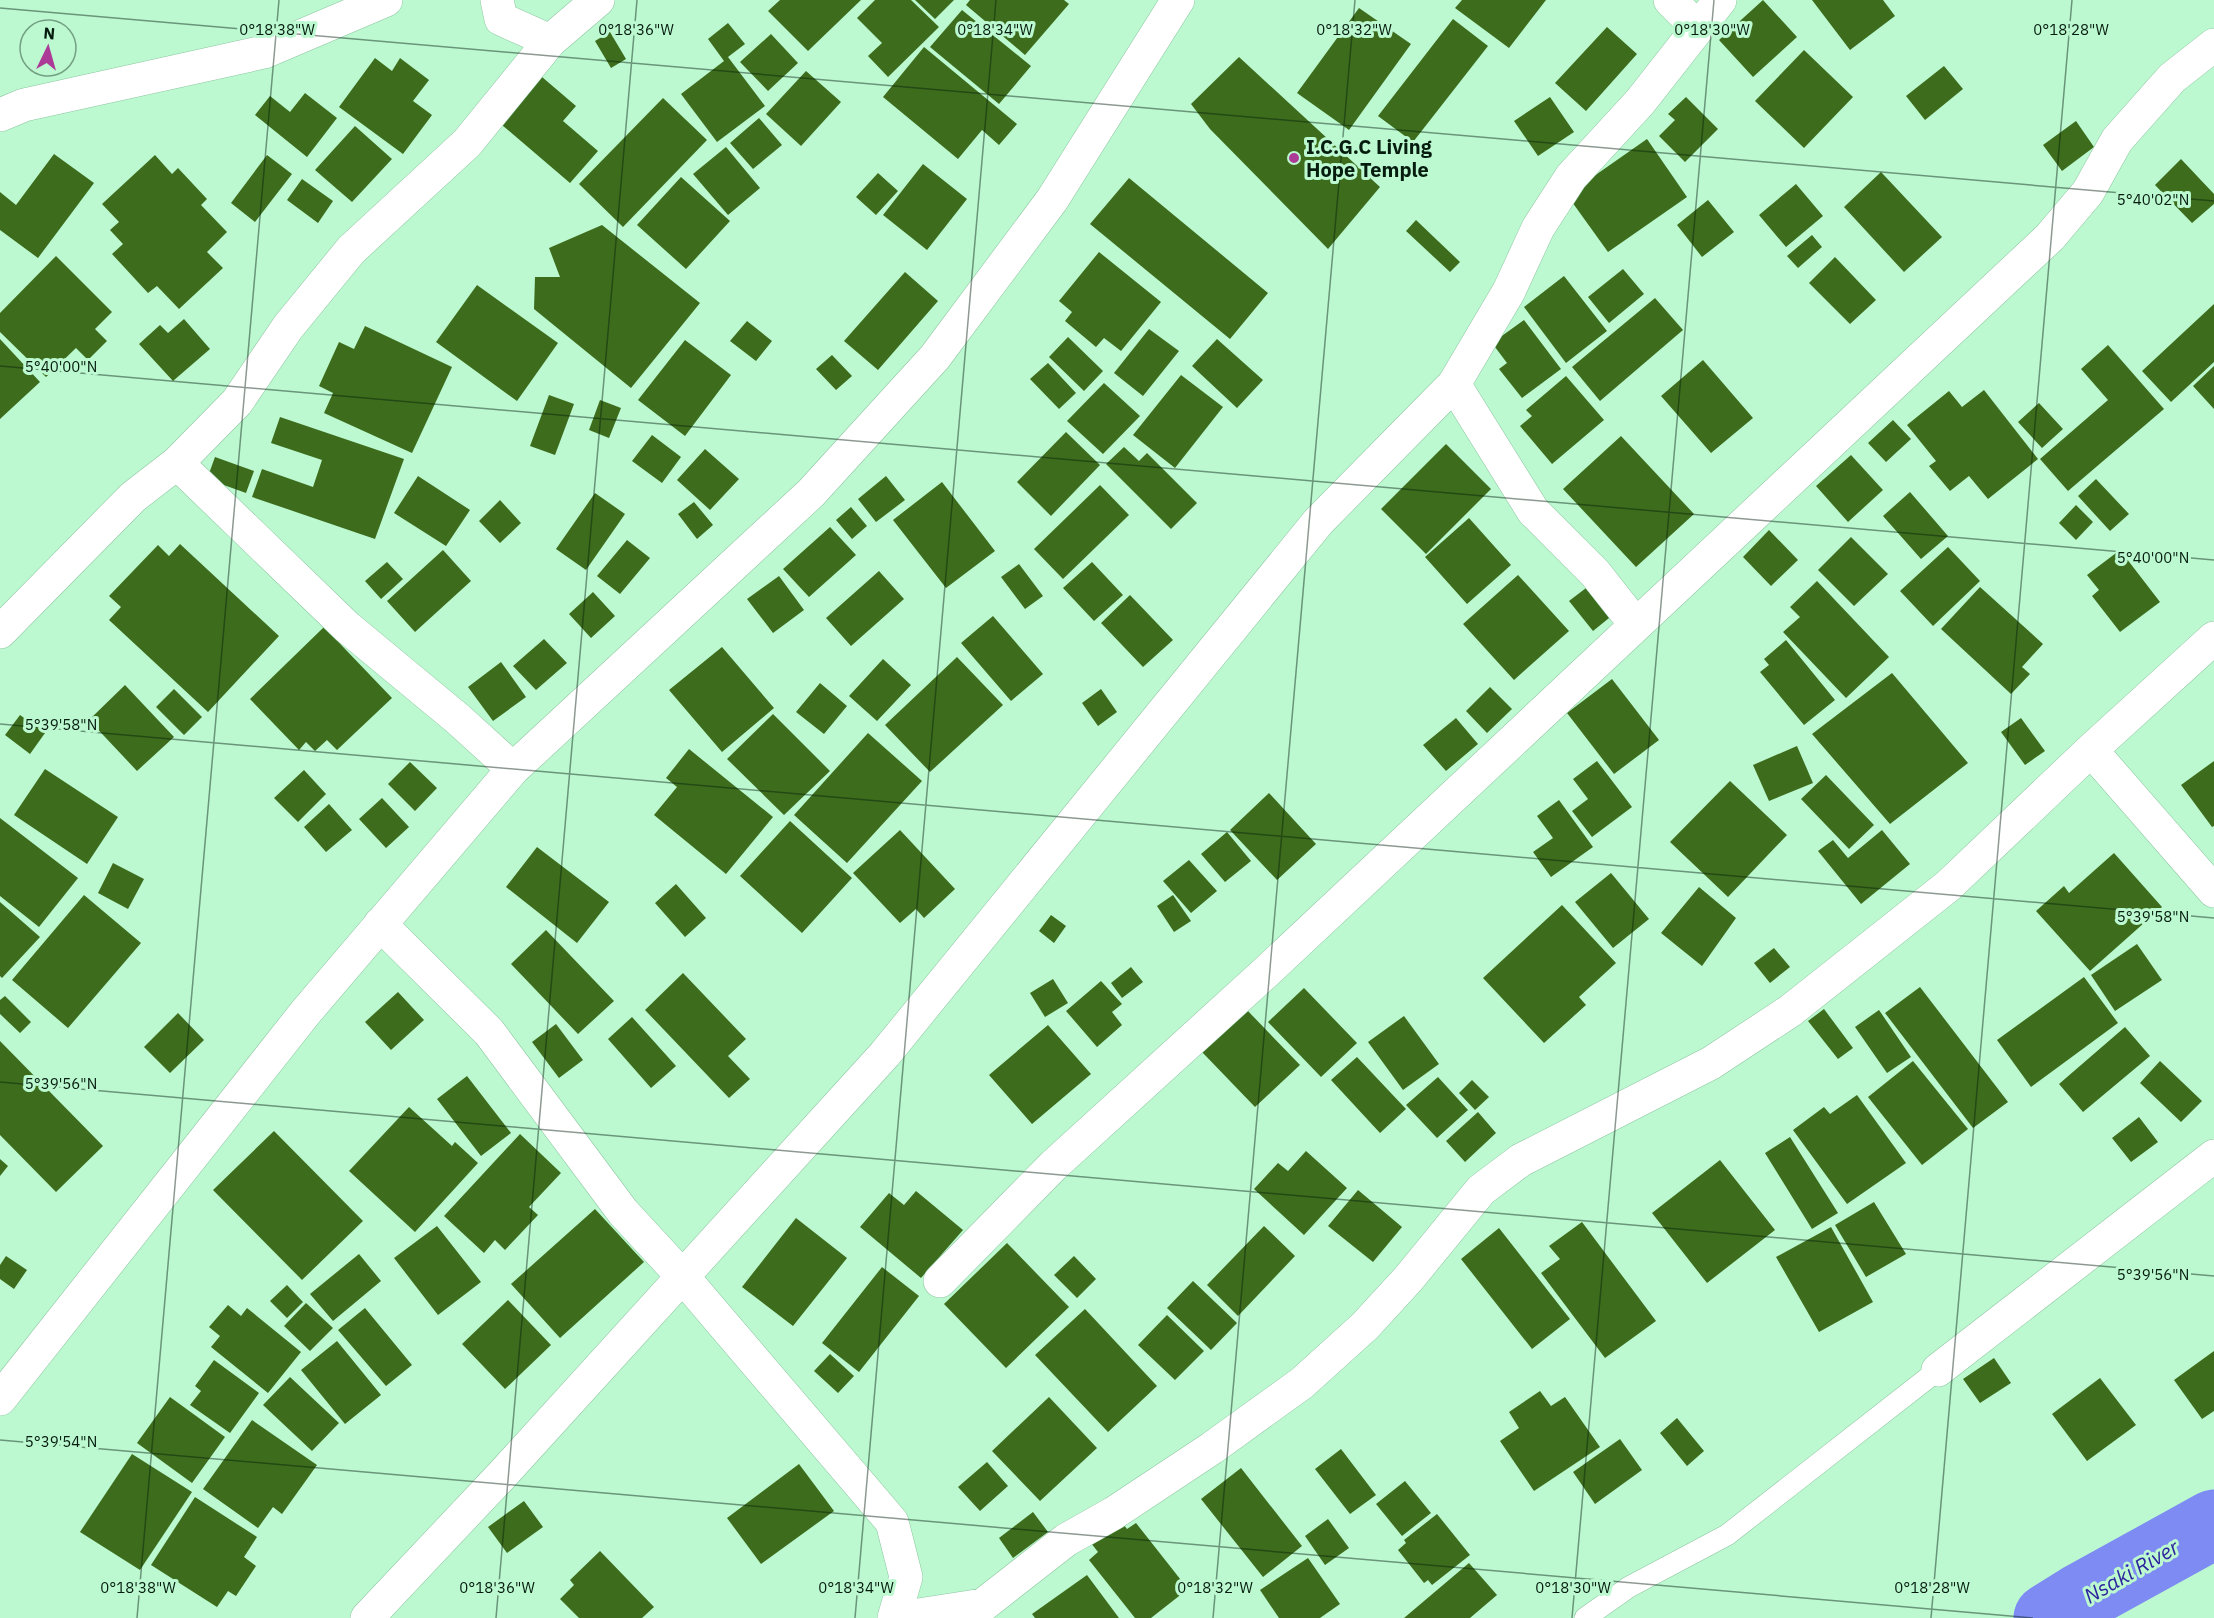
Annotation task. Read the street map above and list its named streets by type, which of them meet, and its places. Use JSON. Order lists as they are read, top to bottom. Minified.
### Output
{"water":["Nsaki River"],"places":["I.C.G.C Living Hope Temple"],"north":"top","coordinates":["0°18'38\"W","0°18'36\"W","0°18'34\"W","0°18'32\"W","0°18'30\"W","0°18'28\"W","5°40'02\"N","5°40'00\"N","5°39'58\"N","5°39'56\"N","5°39'54\"N"]}
